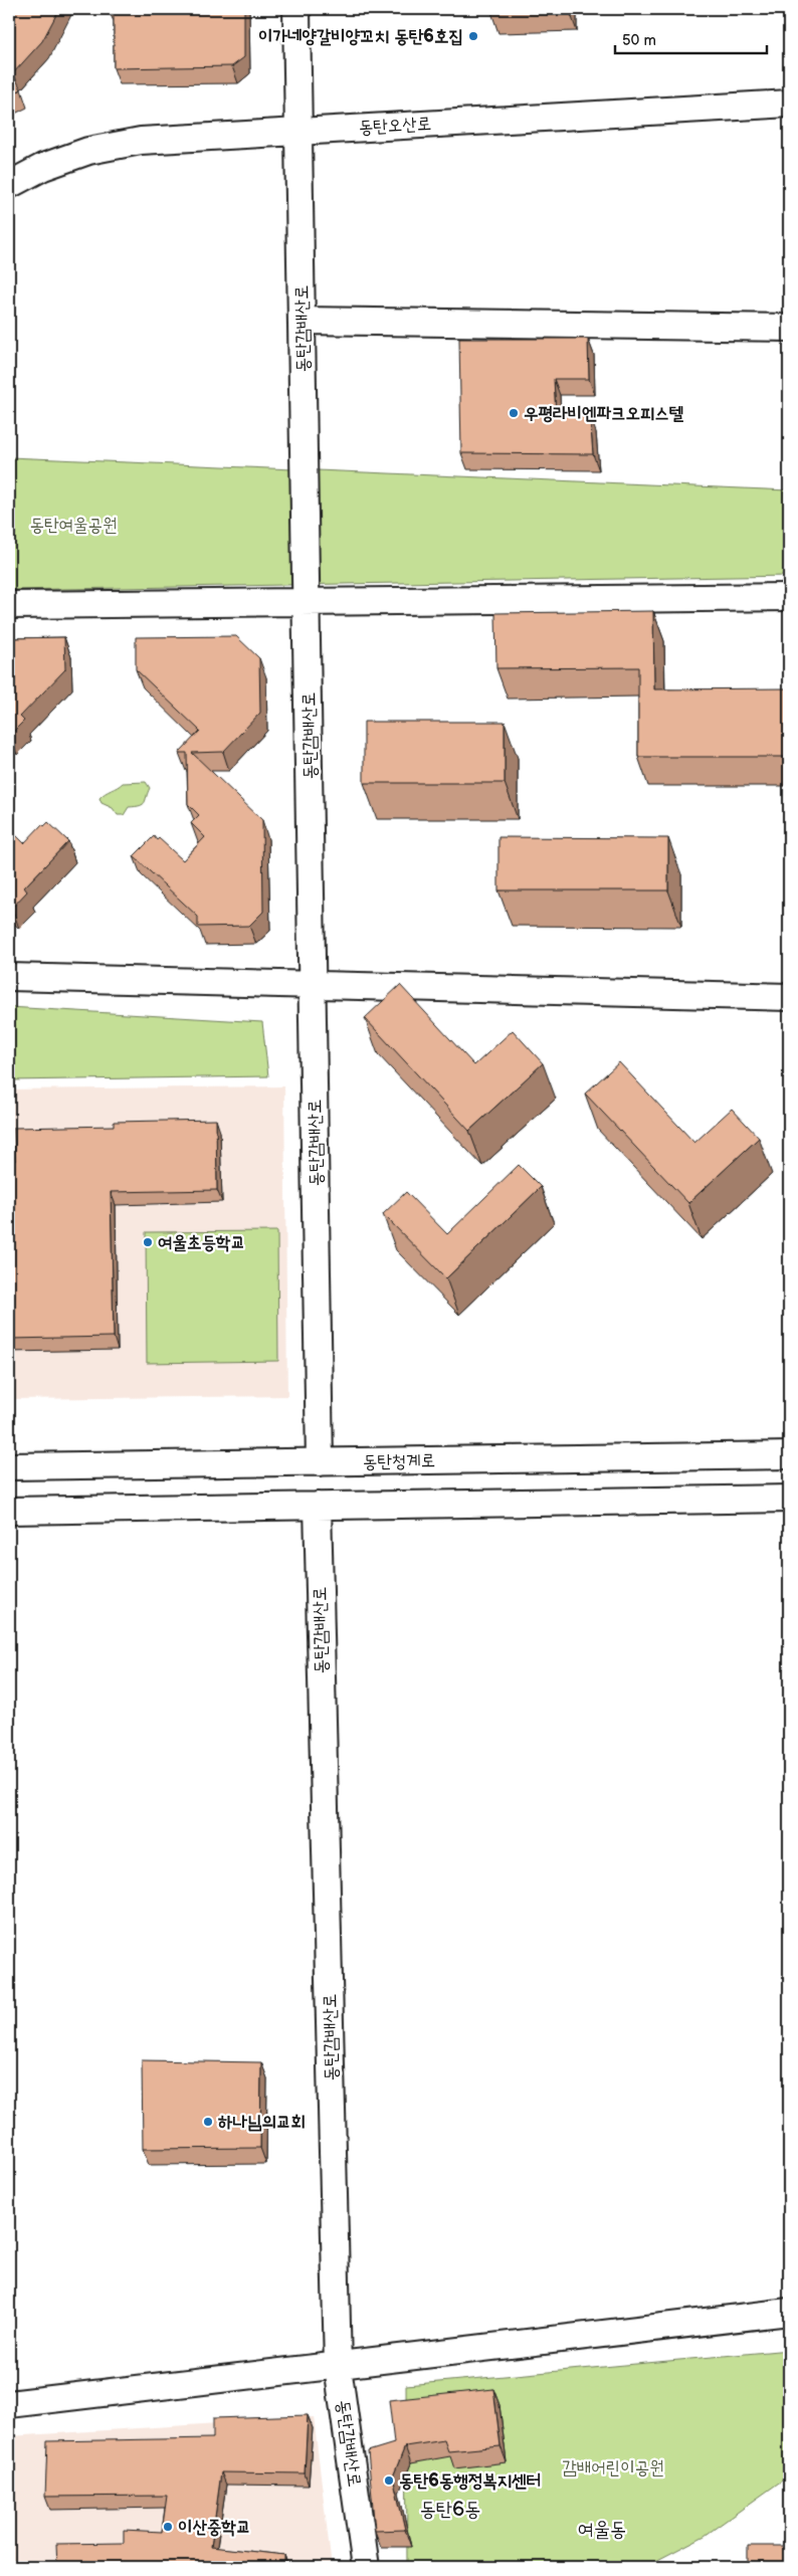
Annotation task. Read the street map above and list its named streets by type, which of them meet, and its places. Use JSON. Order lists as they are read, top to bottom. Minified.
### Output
{"streets":{"street":["동탄오산로","동탄감배산로","동탄청계로"]},"crossings":[["동탄오산로","동탄감배산로"],["동탄감배산로","동탄청계로"]],"districts":["동탄6동","여울동"],"parks":["동탄여울공원","감배어린이공원"],"places":["이가네양갈비양꼬치 동탄6호집","우평라비엔파크오피스텔","여울초등학교","하나님의교회","동탄6동행정복지센터","이산중학교"],"scale_bar":"50 m"}
